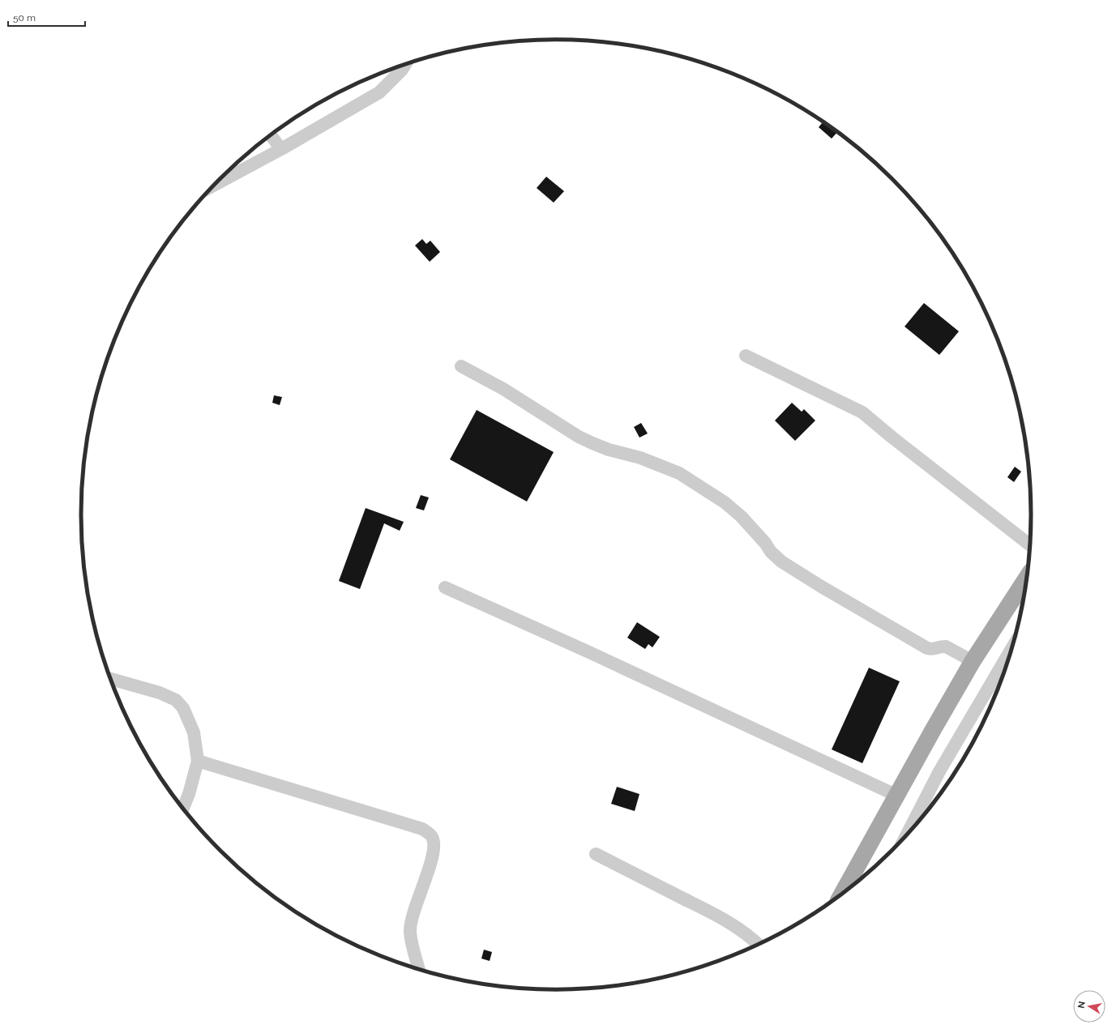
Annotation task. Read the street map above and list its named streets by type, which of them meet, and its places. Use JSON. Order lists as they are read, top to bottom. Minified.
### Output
{"scale_bar":"50 m","north":"left"}
